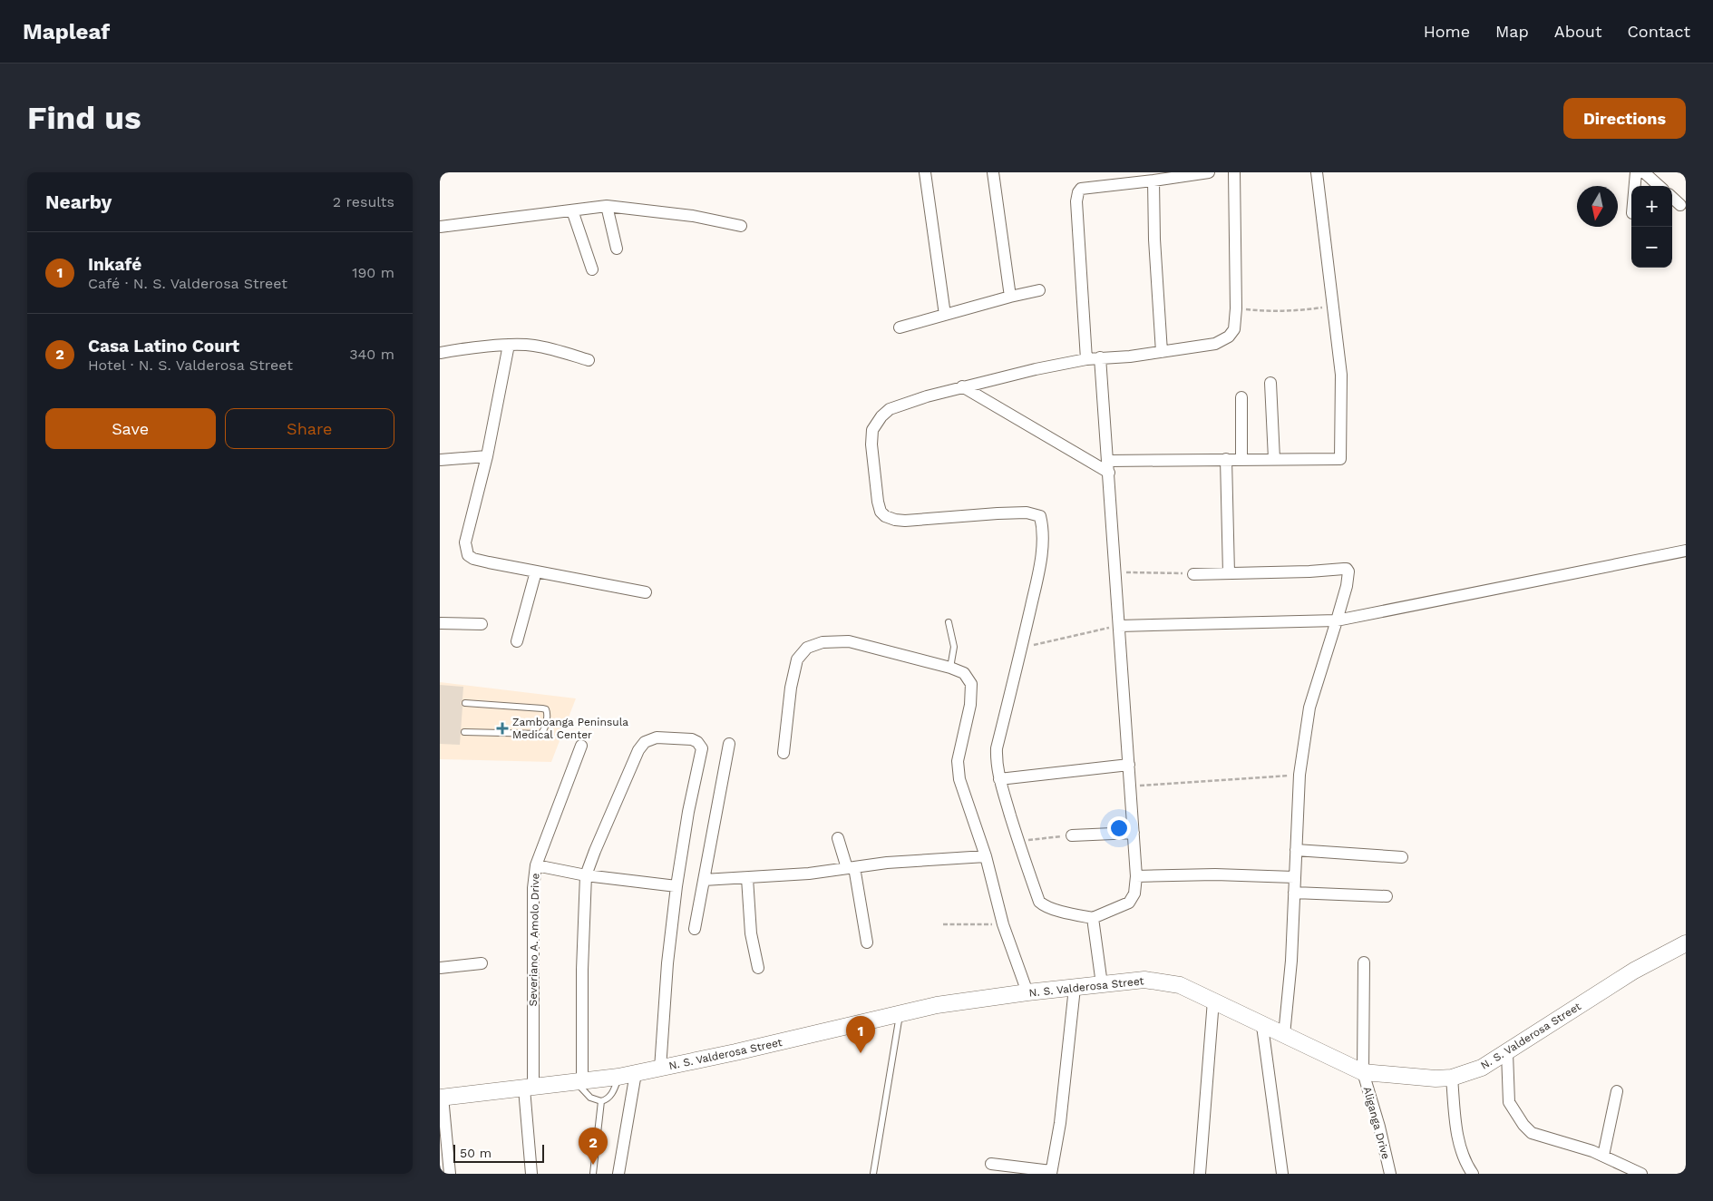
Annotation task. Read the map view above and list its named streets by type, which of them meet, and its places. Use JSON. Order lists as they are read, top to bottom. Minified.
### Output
{"streets":{"main road":["N. S. Valderosa Street"],"street":["Severiano A. Amolo Drive","Aliganga Drive"]},"crossings":[["Severiano A. Amolo Drive","N. S. Valderosa Street"],["N. S. Valderosa Street","Aliganga Drive"]],"places":{"health":["Zamboanga Peninsula Medical Center"]},"scale_bar":"50 m","north":"bottom","page":{"header":"Mapleaf","nav":["Home","Map","About","Contact"],"buttons":["Directions",["Save","Share"]],"title":"Find us","heading":["Nearby","2 results"],"map_buttons":["+","−"],"list":[{"mark":"1","name":"Inkafé","note":"Café · N. S. Valderosa Street","value":"190 m"},{"mark":"2","name":"Casa Latino Court","note":"Hotel · N. S. Valderosa Street","value":"340 m"}],"pins":["1","2"],"scale":"50 m"}}
